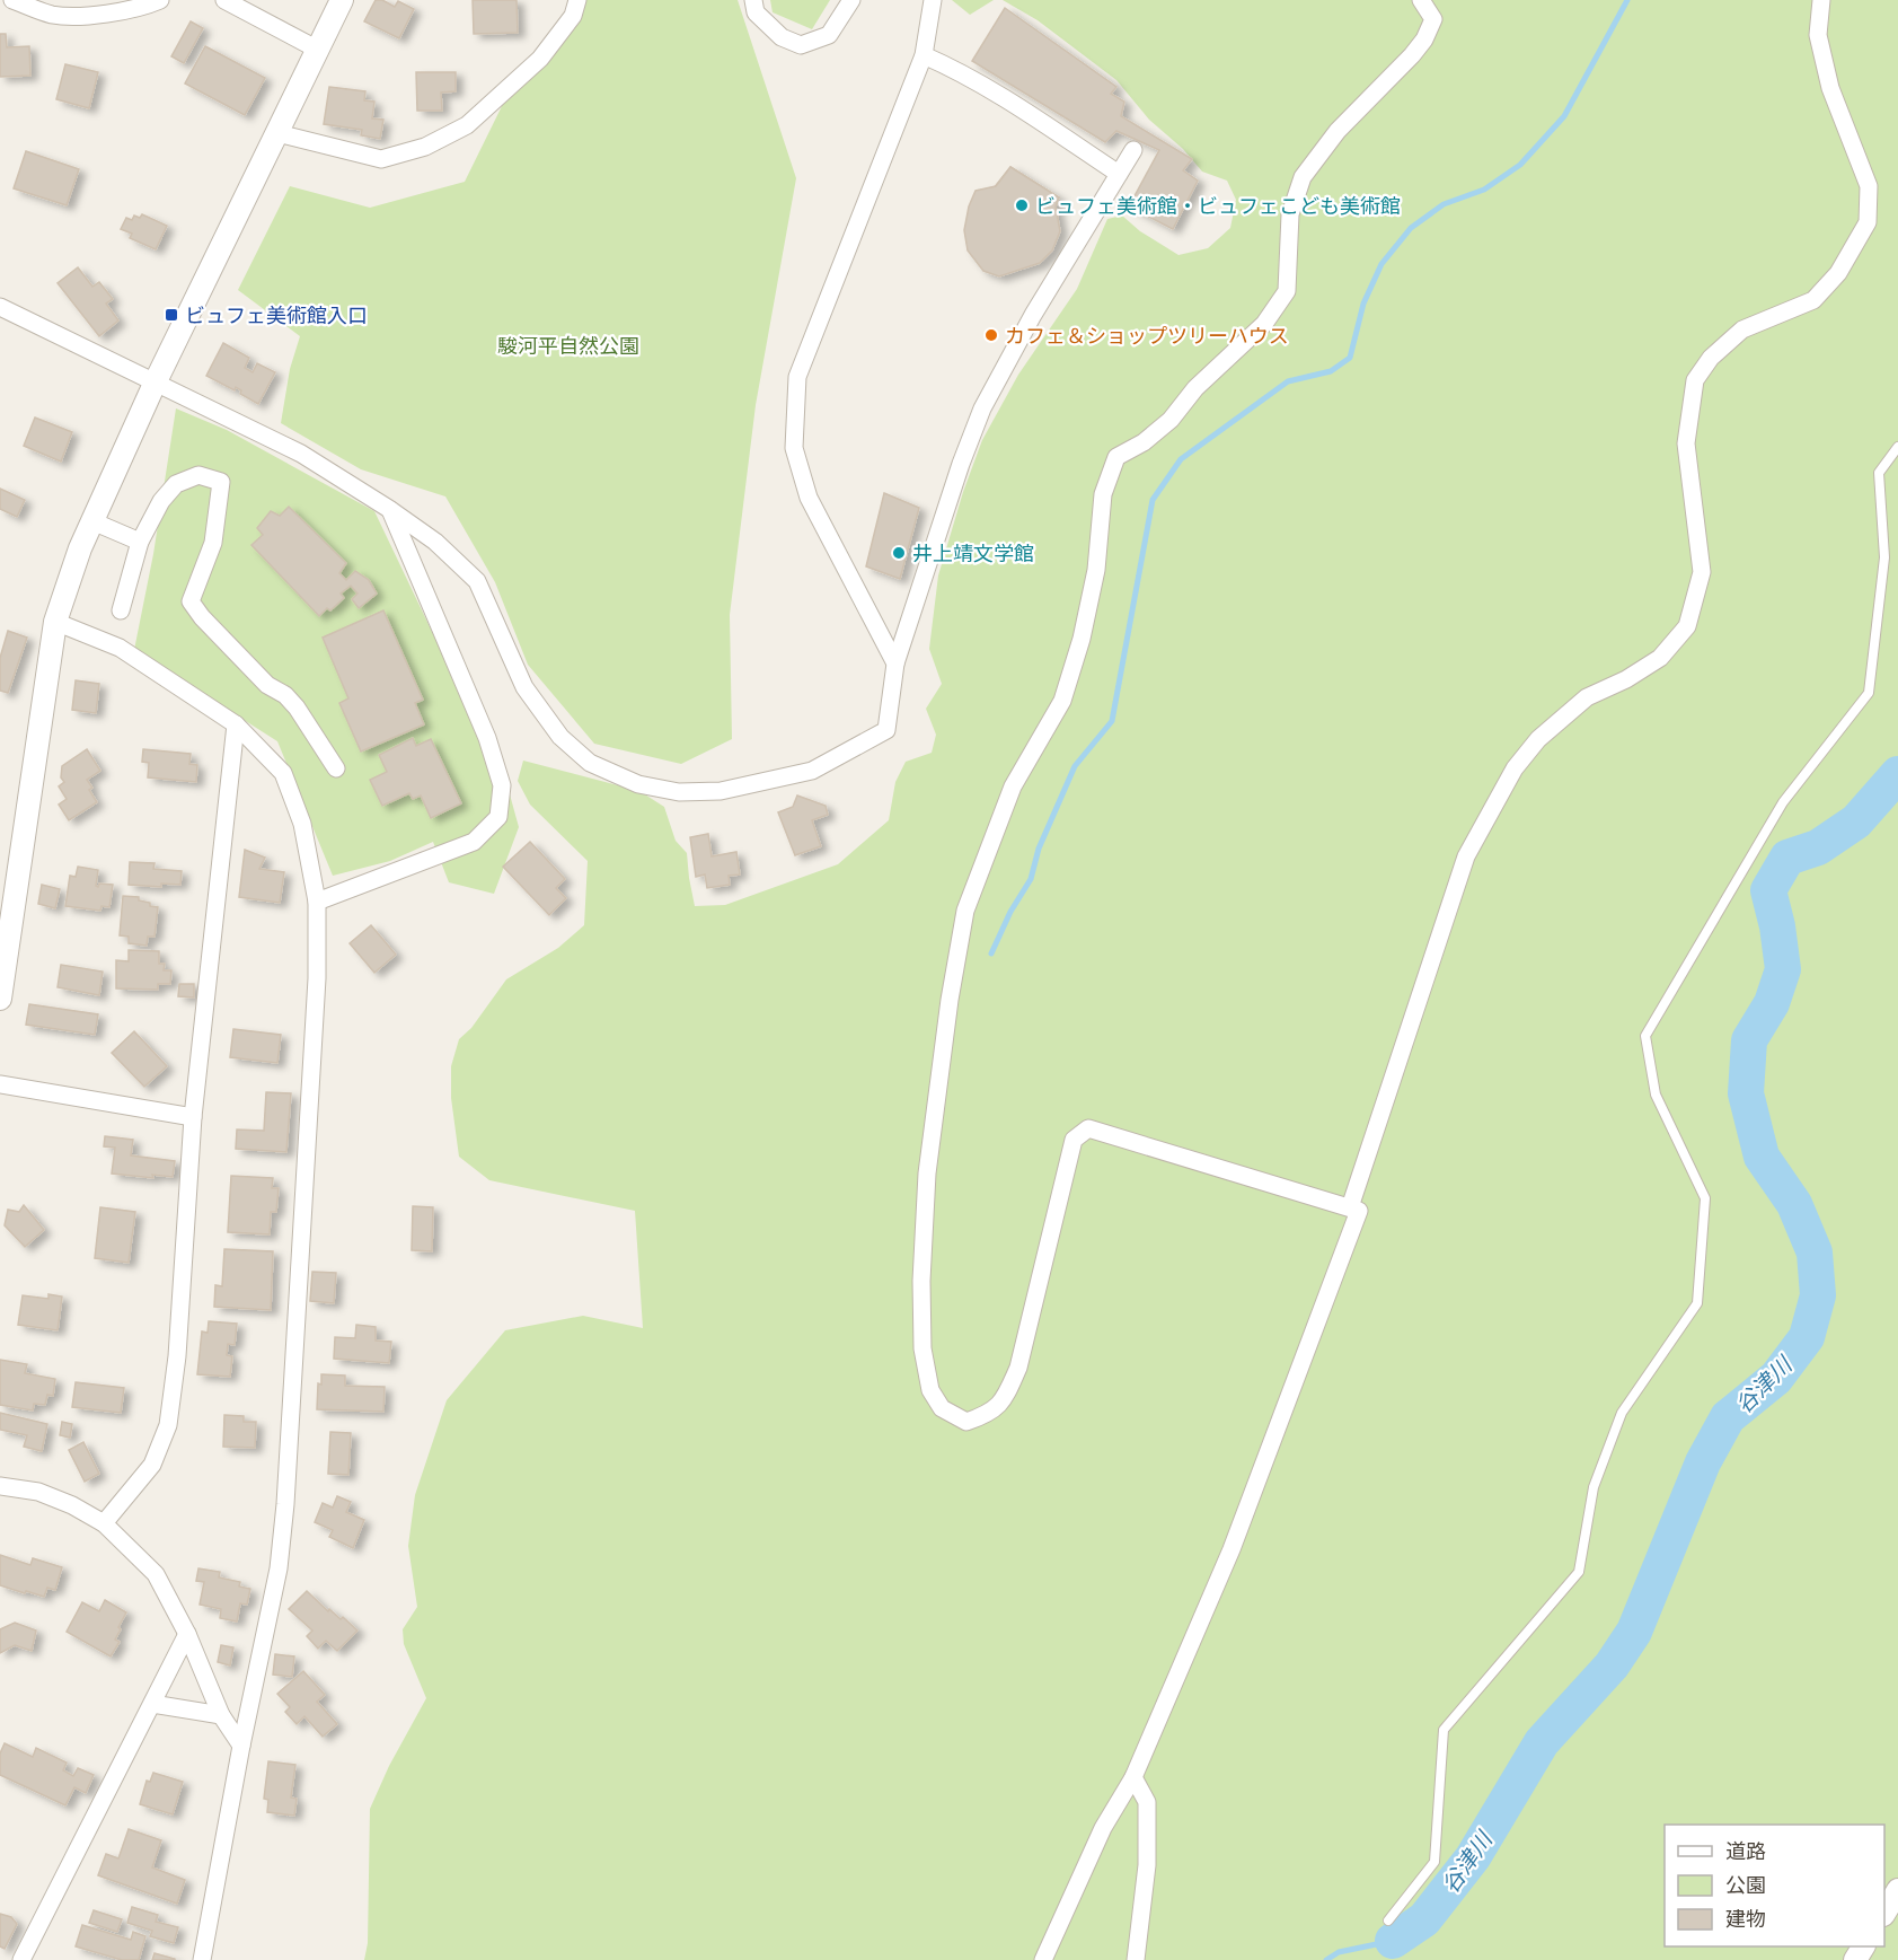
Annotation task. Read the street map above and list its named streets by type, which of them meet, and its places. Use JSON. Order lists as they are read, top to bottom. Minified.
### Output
{"water":["谷津川"],"parks":["駿河平自然公園"],"places":{"other":["ビュフェ美術館・ビュフェこども美術館","カフェ＆ショップツリーハウス","井上靖文学館"],"transit":["ビュフェ美術館入口"]},"legend":["道路","公園","建物"]}
